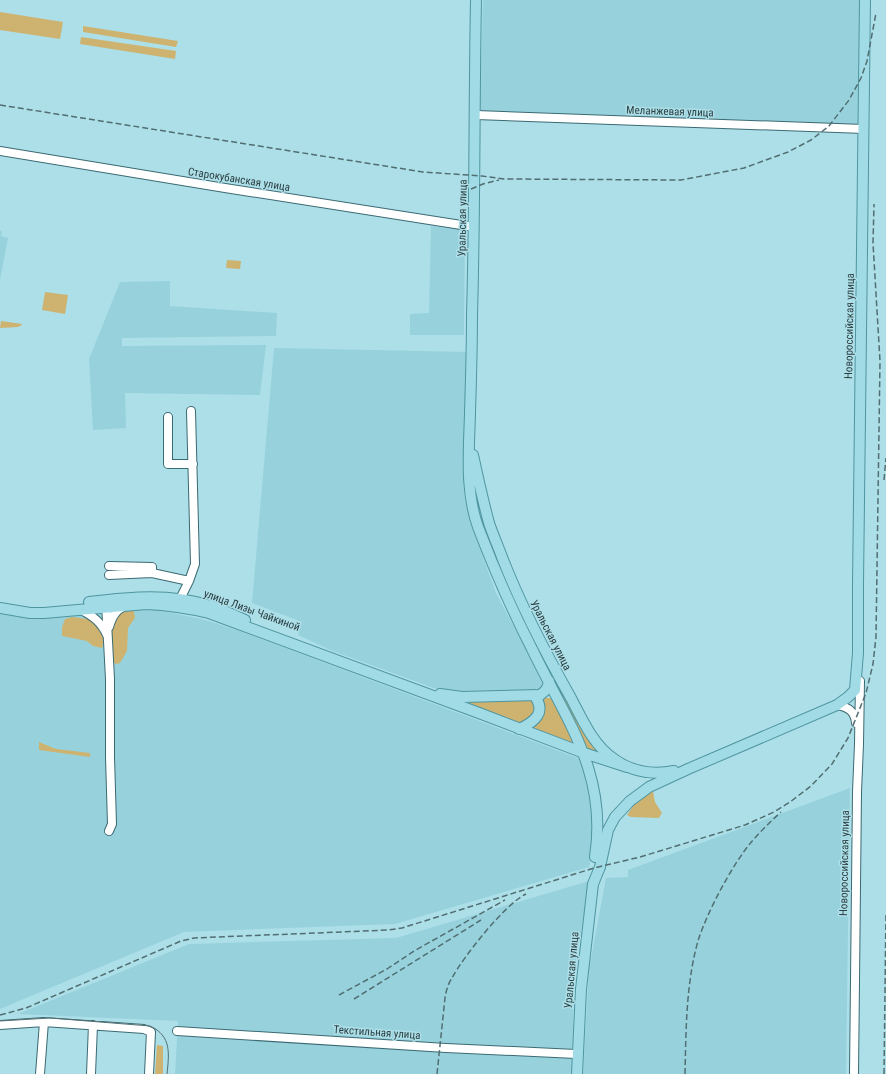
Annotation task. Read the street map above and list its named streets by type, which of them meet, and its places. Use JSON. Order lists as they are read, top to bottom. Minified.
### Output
{"streets":{"main road":["Уральская улица","Новороссийская улица","улица Лизы Чайкиной"],"street":["Меланжевая улица","Старокубанская улица","Текстильная улица"]},"crossings":[["Меланжевая улица","Уральская улица"],["Меланжевая улица","Новороссийская улица"],["Старокубанская улица","Уральская улица"],["Уральская улица","Новороссийская улица"],["Уральская улица","Текстильная улица"]]}
